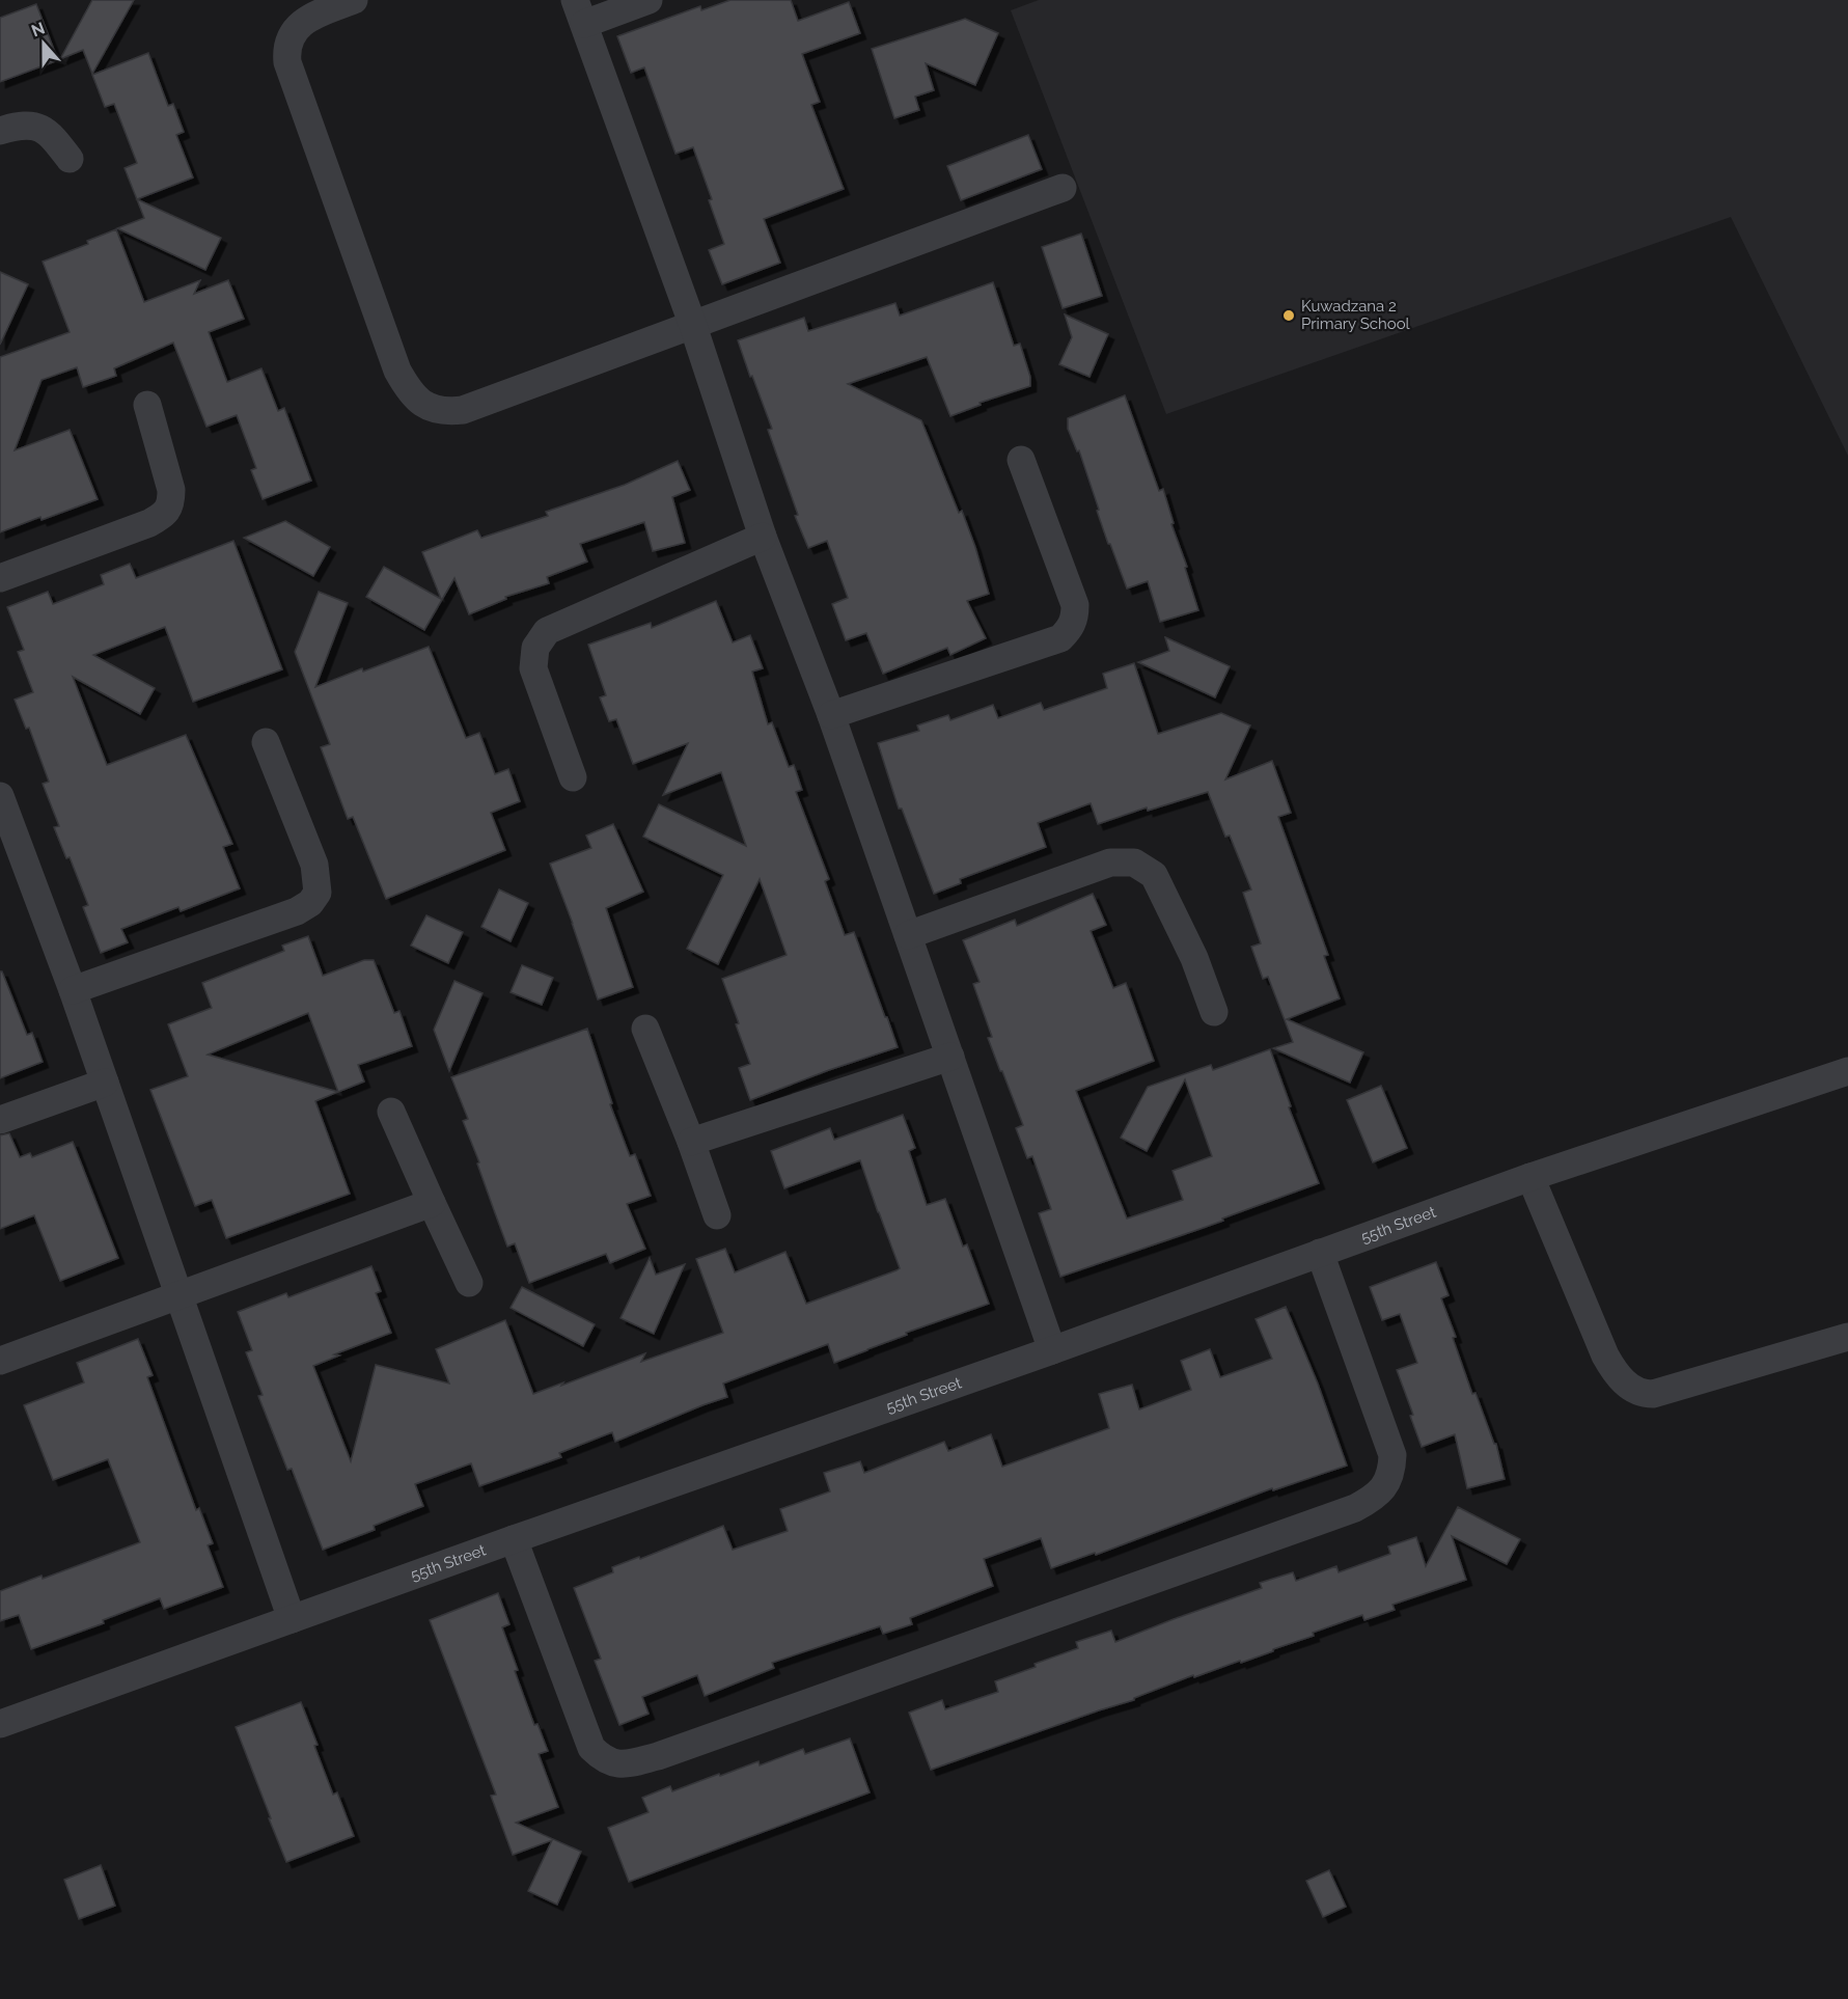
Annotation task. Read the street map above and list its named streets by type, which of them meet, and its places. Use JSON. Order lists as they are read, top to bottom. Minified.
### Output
{"streets":{"street":["55th Street"]},"places":["Kuwadzana 2 Primary School"],"north":"top"}
